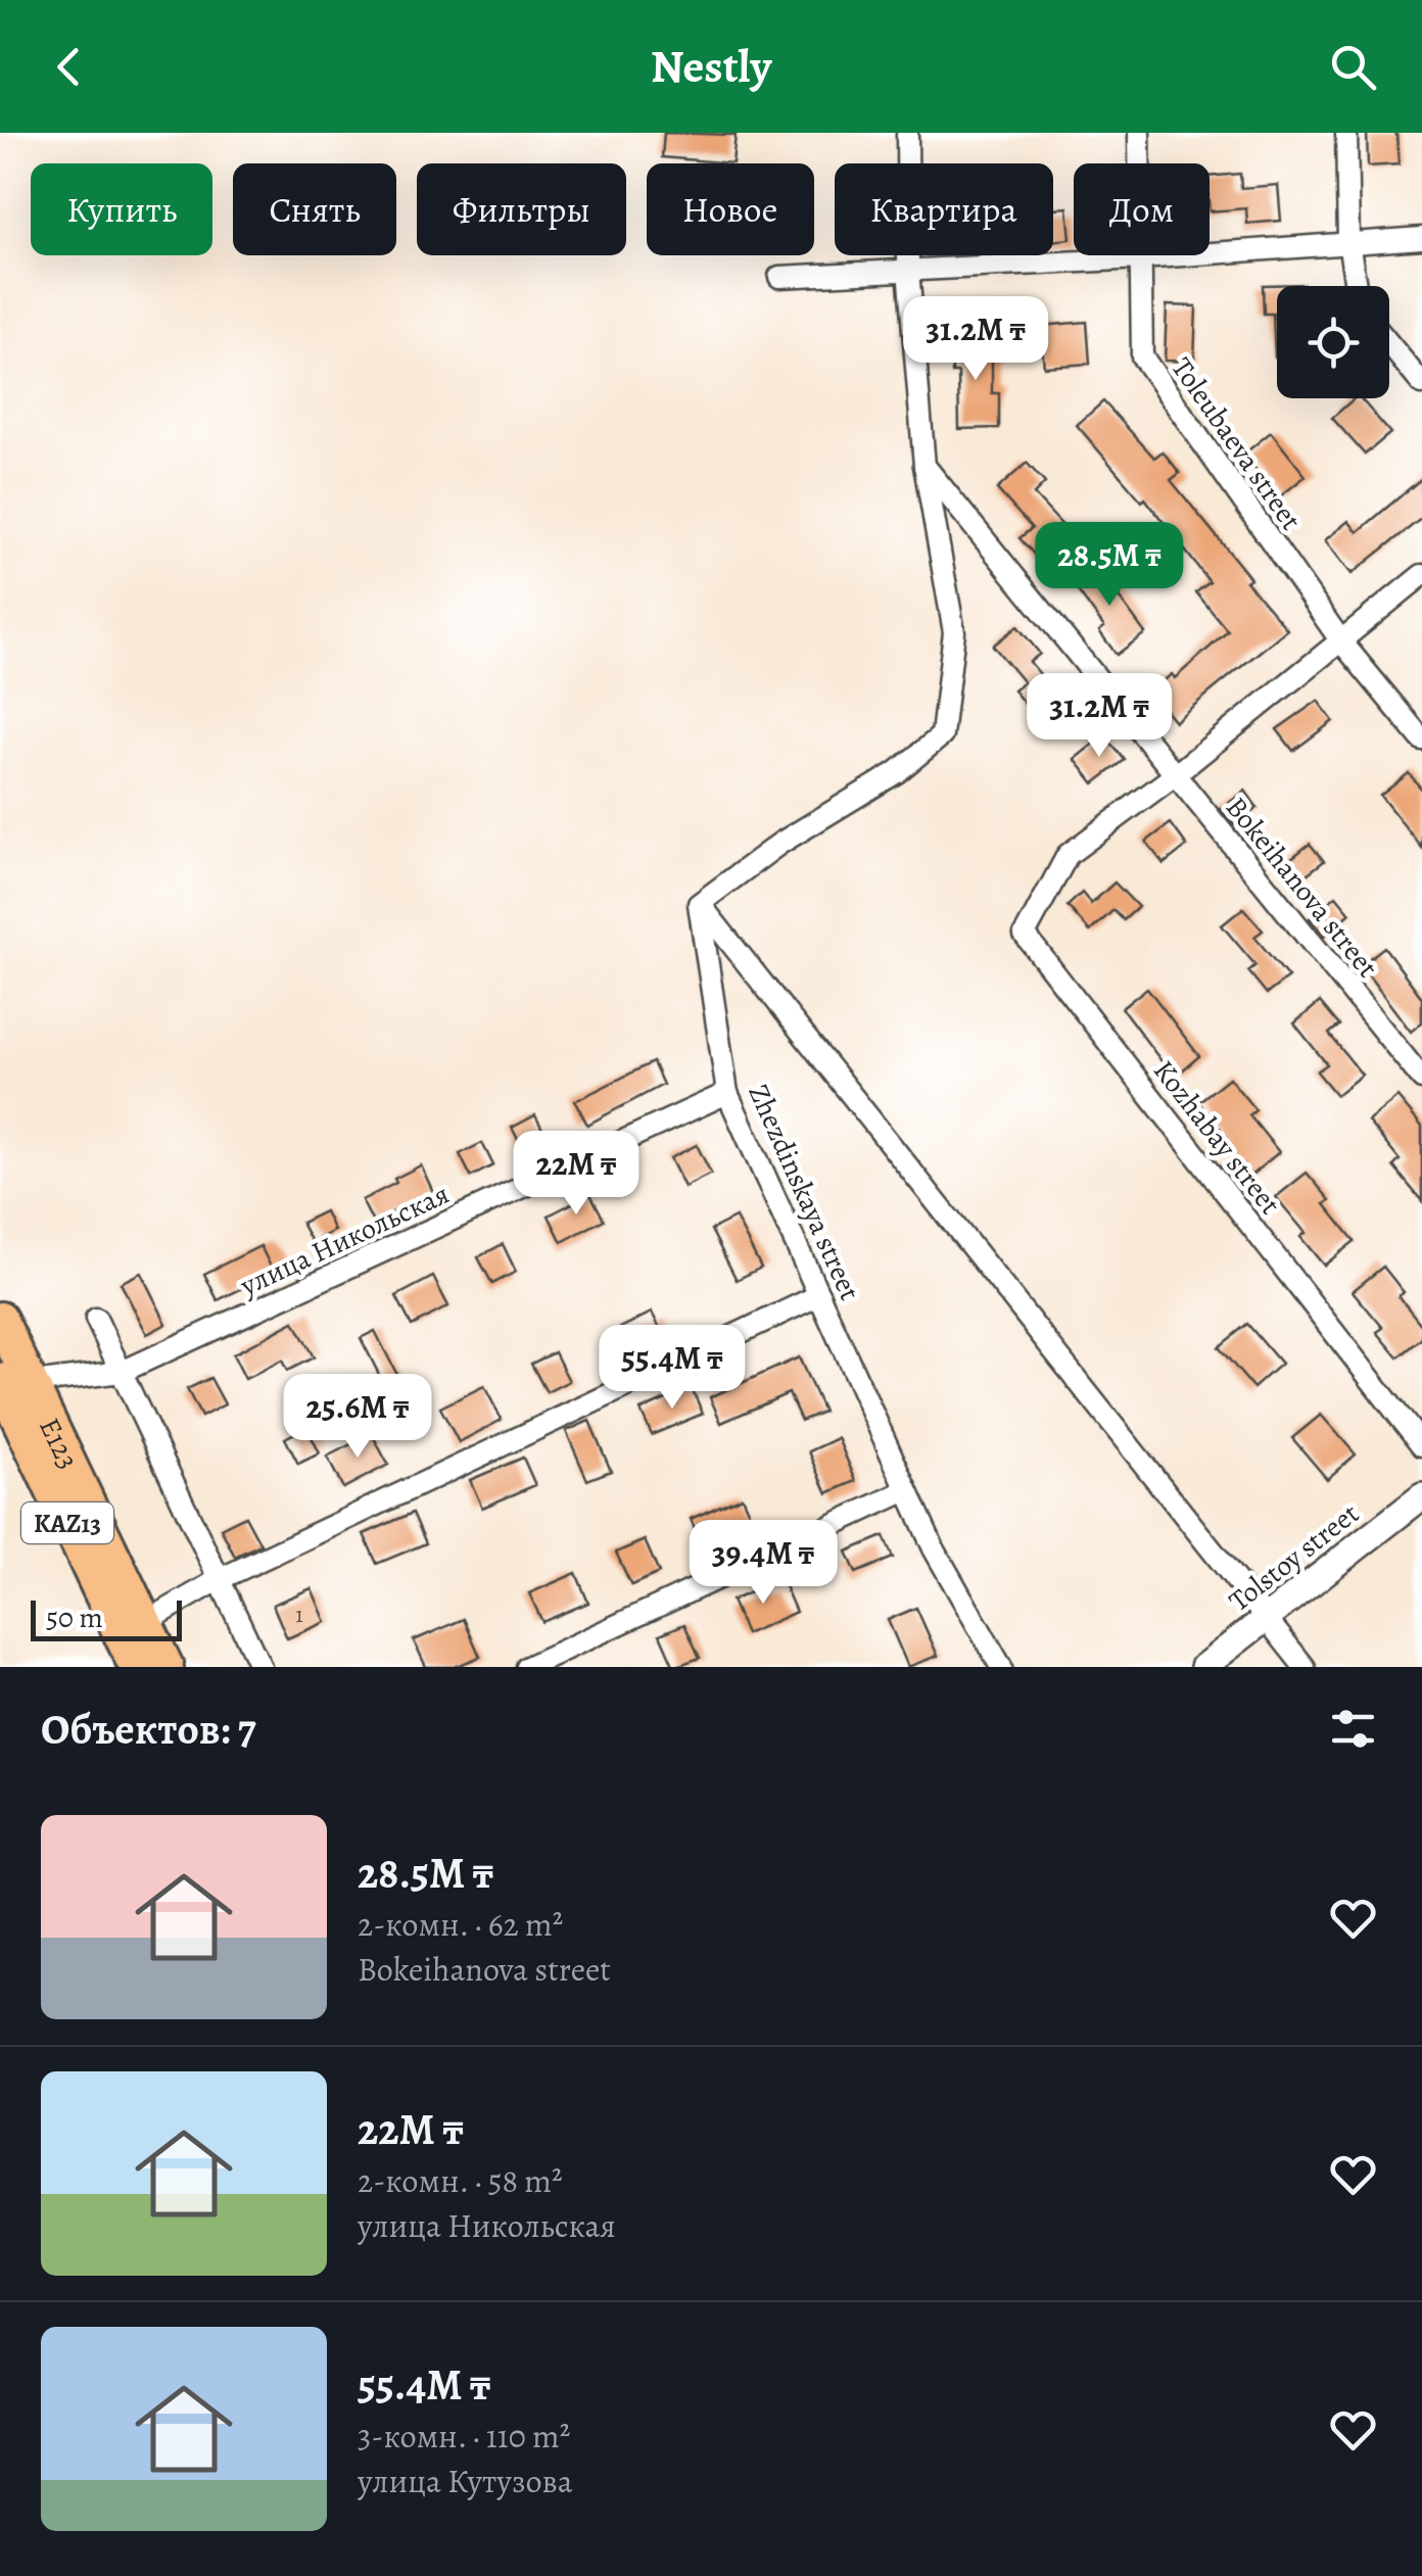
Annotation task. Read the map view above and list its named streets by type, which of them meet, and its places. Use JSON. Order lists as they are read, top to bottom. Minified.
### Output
{"streets":{"main road":["Е123","KAZ13"],"street":["Toleubaeva street","Bokeihanova street","Kozhabay street","Zhezdinskaya street","улица Никольская","Tolstoy street"]},"crossings":[["Bokeihanova street","Kozhabay street"],["Zhezdinskaya street","улица Никольская"],["улица Никольская","Е123"],["улица Никольская","KAZ13"],["Е123","KAZ13"]],"house_numbers":["1"],"scale_bar":"50 m","page":{"header":"Nestly","chip":["Купить","Снять","Фильтры","Новое","Квартира","Дом"],"price":["31.2M ₸","28.5M ₸","31.2M ₸","22M ₸","55.4M ₸","25.6M ₸","39.4M ₸"],"scale":"50 m","heading":"Объектов: 7","list":[{"name":"28.5M ₸","note":"2-комн. · 62 m² · Bokeihanova street"},{"name":"22M ₸","note":"2-комн. · 58 m² · улица Никольская"},{"name":"55.4M ₸","note":"3-комн. · 110 m² · улица Кутузова"}]}}
